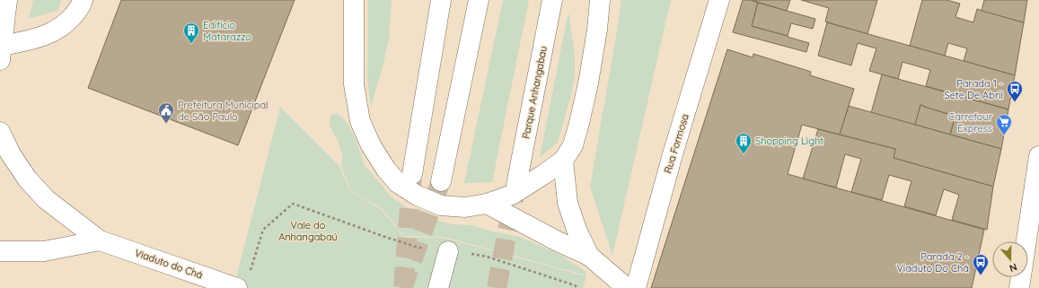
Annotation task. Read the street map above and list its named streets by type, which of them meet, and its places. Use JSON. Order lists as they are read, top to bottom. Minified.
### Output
{"streets":{"main road":["Parque Anhangabau","Rua Formosa","Viaduto do Chá"]},"parks":["Vale do Anhangabaú"],"places":{"building":["Edifício Matarazzo","Shopping Light"],"bus stop":["Parada 1 - Sete De Abril","Parada 2 - Viaduto Do Chá"],"public building":["Prefeitura Municipal de São Paulo"],"supermarket":["Carrefour Express"]},"north":"bottom"}
